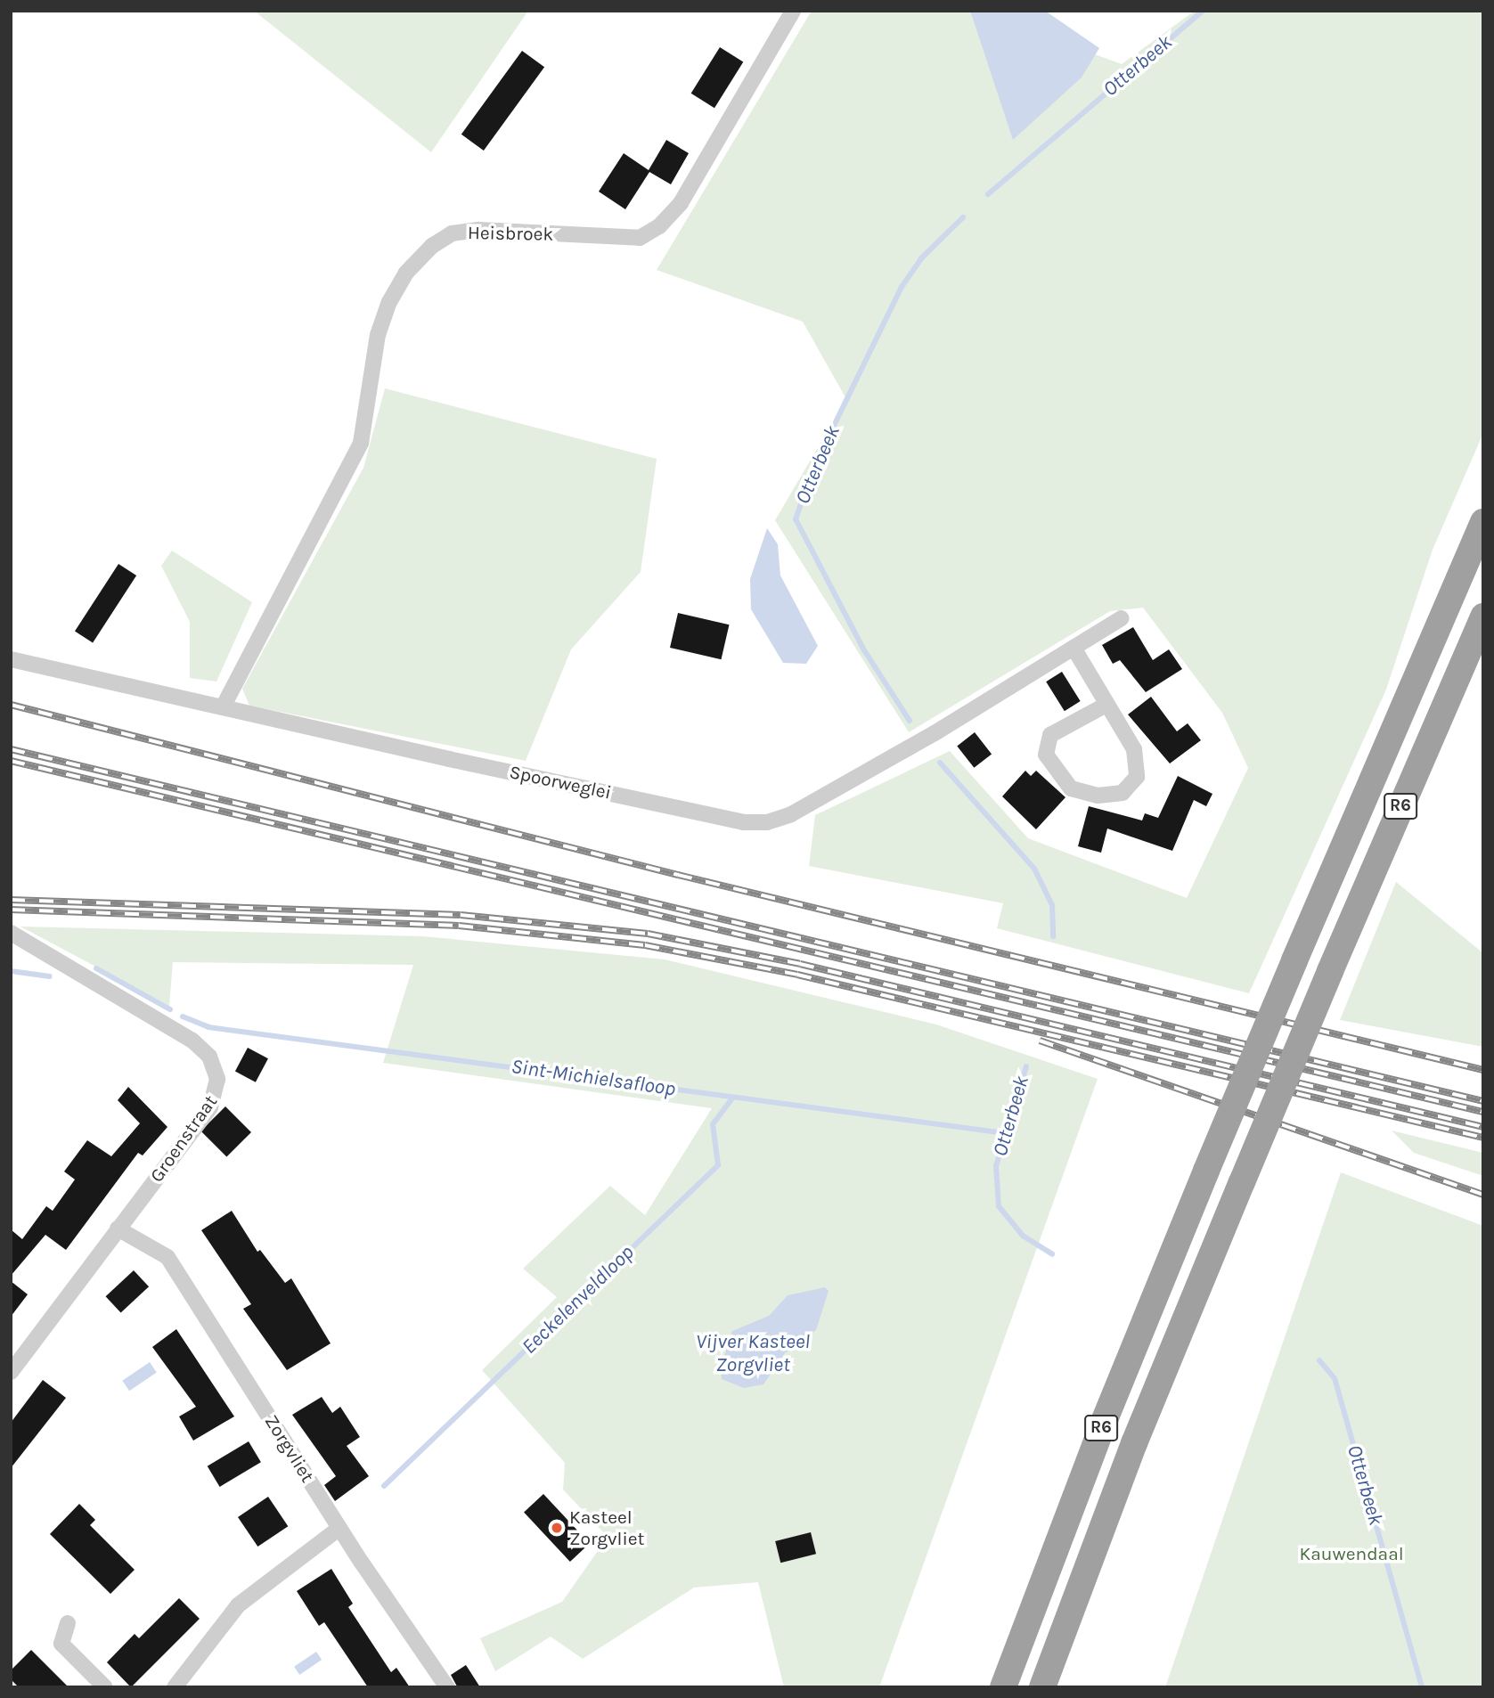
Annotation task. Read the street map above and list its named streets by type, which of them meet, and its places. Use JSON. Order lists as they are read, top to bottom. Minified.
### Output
{"streets":{"highway":["R6"],"street":["Heisbroek","Spoorweglei","Groenstraat","Zorgvliet"]},"crossings":[["Heisbroek","Spoorweglei"],["Groenstraat","Zorgvliet"]],"water":["Otterbeek","Sint-Michielsafloop","Eeckelenveldloop","Vijver Kasteel Zorgvliet"],"parks":["Kauwendaal"],"places":["Kasteel Zorgvliet"]}
